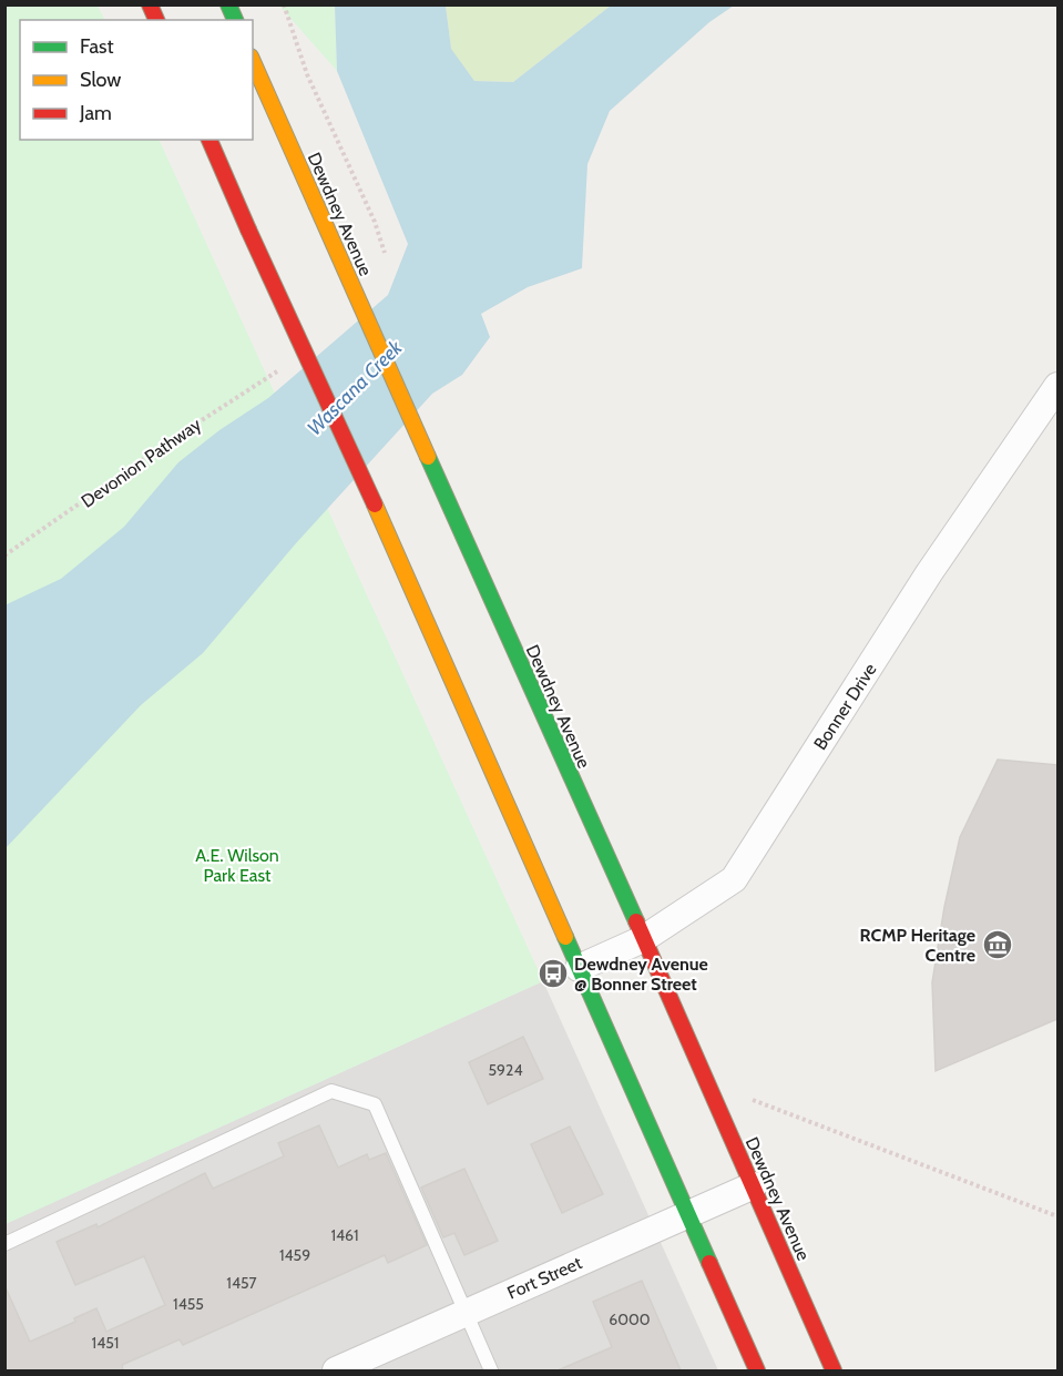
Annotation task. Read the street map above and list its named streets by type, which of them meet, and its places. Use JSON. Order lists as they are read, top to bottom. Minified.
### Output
{"streets":{"main road":["Dewdney Avenue"],"street":["Bonner Drive","Fort Street"],"path":["Devonion Pathway"]},"crossings":[["Dewdney Avenue","Bonner Drive"],["Dewdney Avenue","Fort Street"]],"water":["Wascana Creek"],"parks":["A.E. Wilson Park East"],"places":{"museum":["RCMP Heritage Centre"],"bus stop":["Dewdney Avenue @ Bonner Street"]},"house_numbers":["5924","1461","1459","1457","1455","6000","1451"],"legend":["Fast","Slow","Jam"]}
